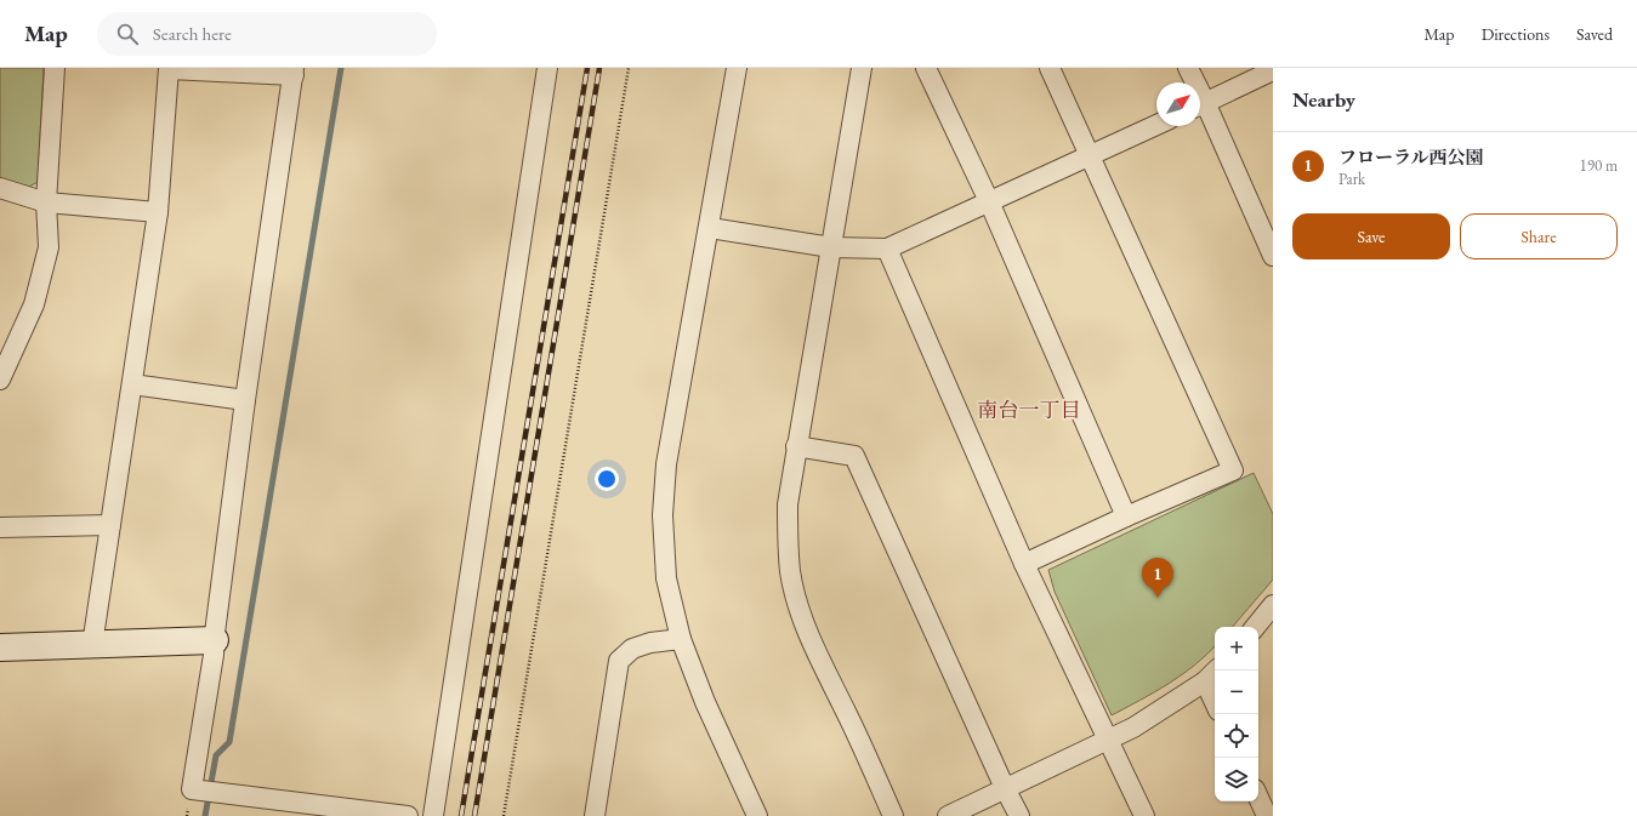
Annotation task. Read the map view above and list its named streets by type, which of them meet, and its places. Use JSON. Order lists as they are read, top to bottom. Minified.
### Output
{"districts":["南台一丁目"],"north":"top right","page":{"header":"Map","search":"Search here","nav":["Map","Directions","Saved"],"heading":"Nearby","list":[{"mark":"1","name":"フローラル西公園","note":"Park","value":"190 m"}],"buttons":["Save","Share"],"pins":"1","map_buttons":["+","−"]}}
